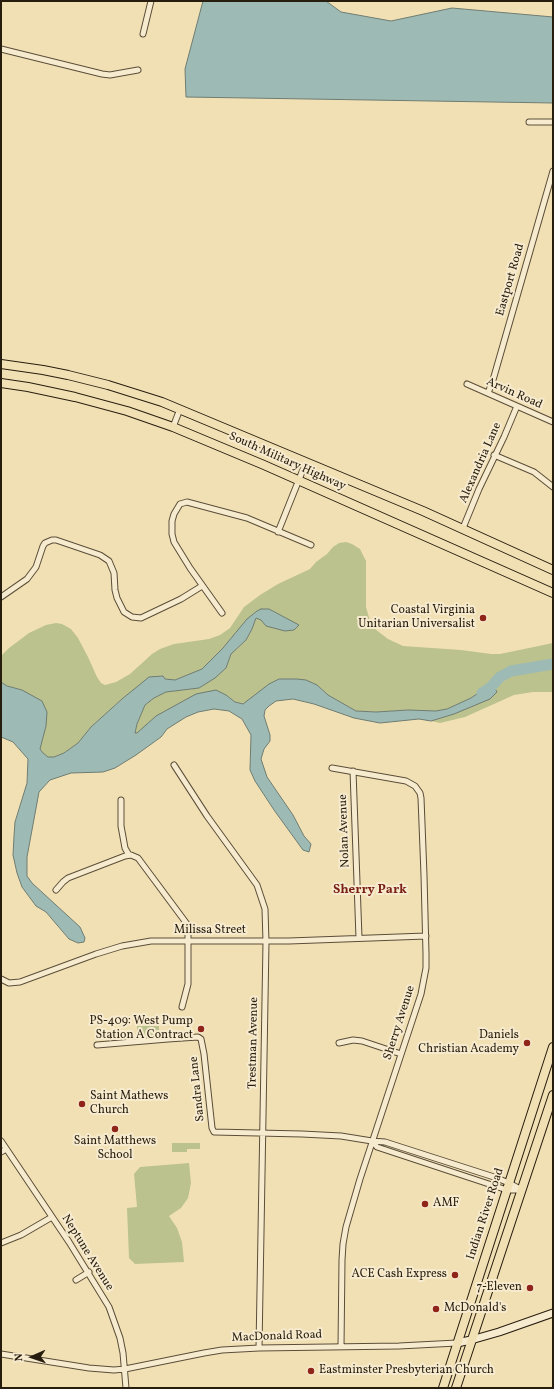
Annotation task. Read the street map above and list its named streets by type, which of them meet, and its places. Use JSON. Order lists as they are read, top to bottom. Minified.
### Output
{"streets":{"main road":["South Military Highway","Indian River Road"],"street":["Eastport Road","Arvin Road","Alexandria Lane","Nolan Avenue","Milissa Street","Sherry Avenue","Trestman Avenue","Sandra Lane","Neptune Avenue","MacDonald Road"]},"crossings":[["Eastport Road","Arvin Road"],["Arvin Road","Alexandria Lane"],["South Military Highway","Alexandria Lane"],["Nolan Avenue","Milissa Street"],["Nolan Avenue","Sherry Avenue"],["Milissa Street","Sherry Avenue"],["Milissa Street","Trestman Avenue"],["Sherry Avenue","Sandra Lane"],["Sherry Avenue","MacDonald Road"],["Trestman Avenue","Sandra Lane"],["Trestman Avenue","MacDonald Road"],["Sandra Lane","Indian River Road"],["Indian River Road","MacDonald Road"],["Neptune Avenue","MacDonald Road"]],"districts":["Sherry Park"],"places":["Coastal Virginia Unitarian Universalist","PS-409: West Pump Station A Contract","Daniels Christian Academy","Saint Mathews Church","Saint Matthews School","AMF","ACE Cash Express","7-Eleven","McDonald's","Eastminster Presbyterian Church"],"north":"left"}
